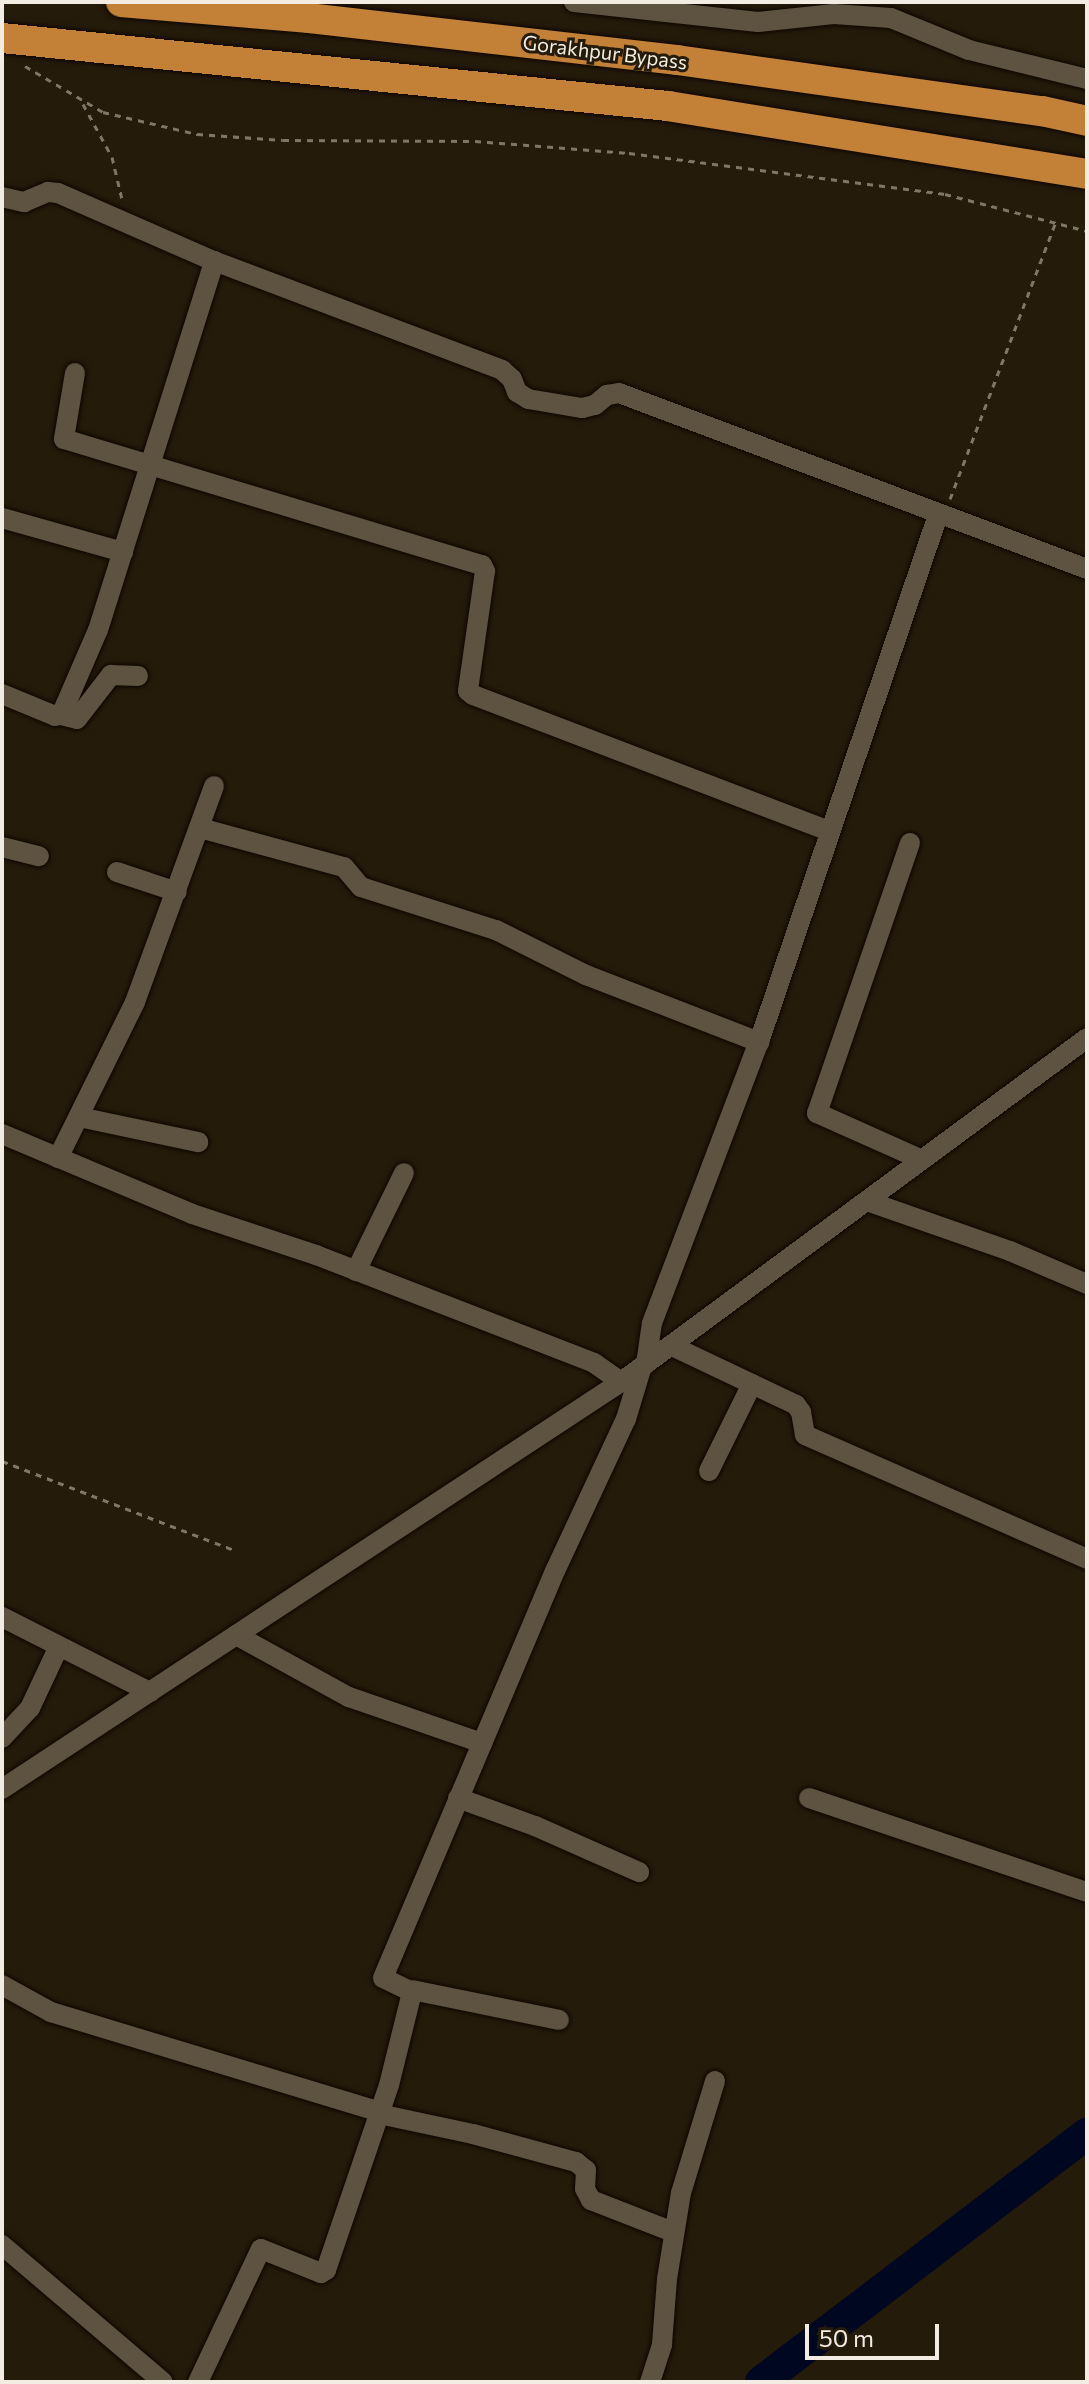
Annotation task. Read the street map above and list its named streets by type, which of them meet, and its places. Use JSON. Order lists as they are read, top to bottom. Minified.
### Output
{"streets":{"highway":["Gorakhpur Bypass"]},"scale_bar":"50 m"}
